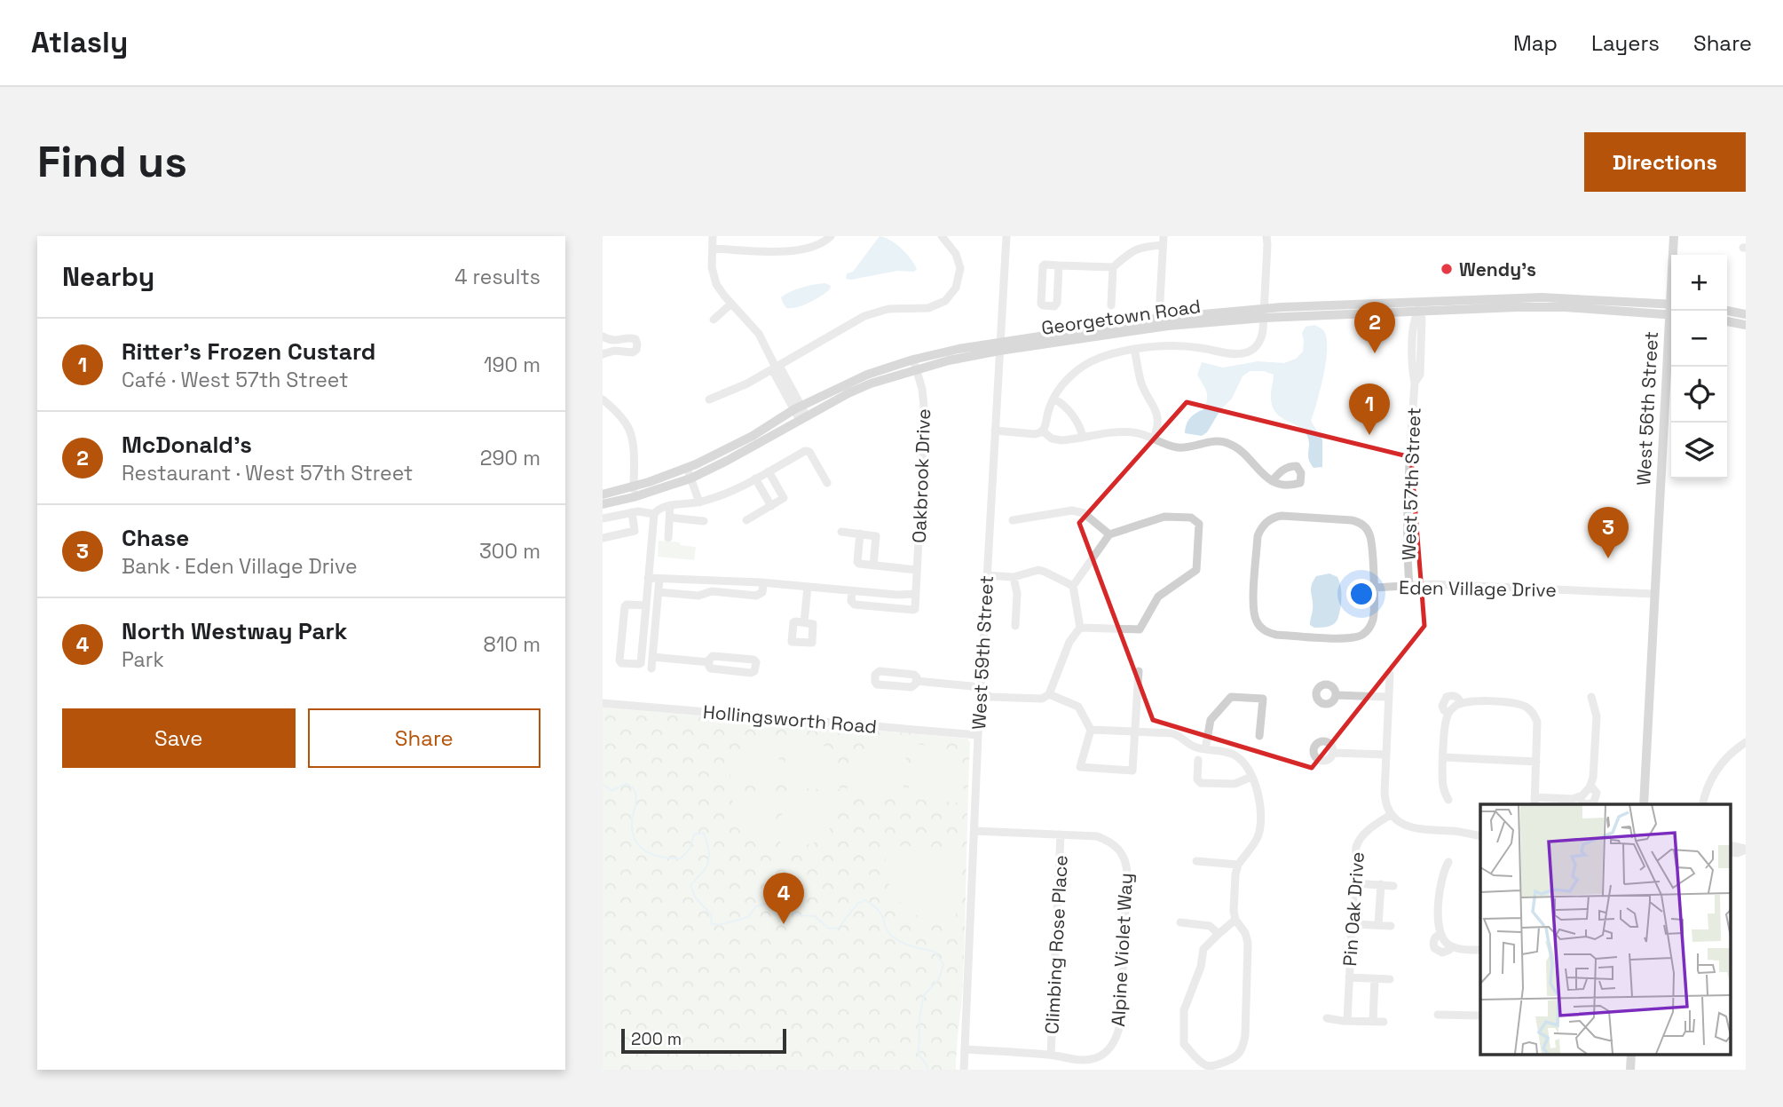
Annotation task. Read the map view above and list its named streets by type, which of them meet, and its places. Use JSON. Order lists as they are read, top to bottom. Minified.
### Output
{"streets":{"main road":["Georgetown Road","West 56th Street"],"street":["Oakbrook Drive","West 57th Street","Eden Village Drive","West 59th Street","Hollingsworth Road","Pin Oak Drive","Climbing Rose Place","Alpine Violet Way"]},"crossings":[["Georgetown Road","Oakbrook Drive"],["Georgetown Road","West 57th Street"],["Georgetown Road","West 59th Street"],["West 56th Street","Eden Village Drive"],["West 57th Street","Eden Village Drive"],["West 59th Street","Hollingsworth Road"],["Climbing Rose Place","Alpine Violet Way"]],"places":["Wendy's"],"scale_bar":"200 m","page":{"header":"Atlasly","nav":["Map","Layers","Share"],"buttons":["Directions",["Save","Share"]],"title":"Find us","heading":["Nearby","4 results"],"map_buttons":["+","−"],"pins":["2","1","3","4"],"list":[{"mark":"1","name":"Ritter's Frozen Custard","note":"Café · West 57th Street","value":"190 m"},{"mark":"2","name":"McDonald's","note":"Restaurant · West 57th Street","value":"290 m"},{"mark":"3","name":"Chase","note":"Bank · Eden Village Drive","value":"300 m"},{"mark":"4","name":"North Westway Park","note":"Park","value":"810 m"}],"scale":"200 m"}}
